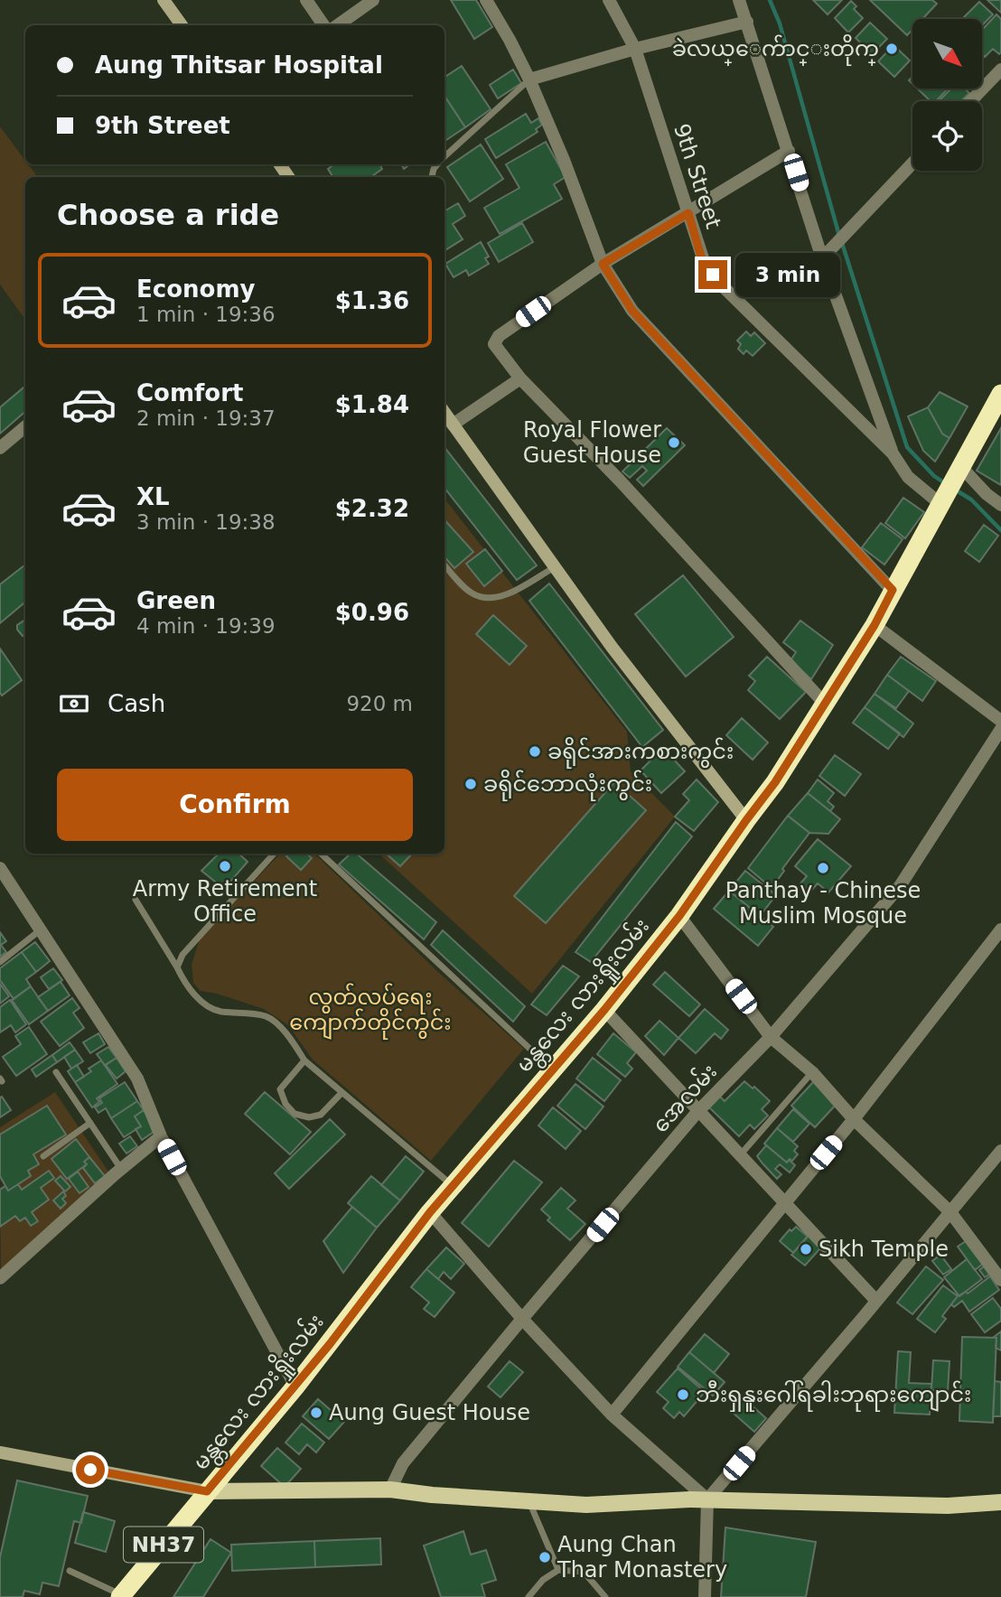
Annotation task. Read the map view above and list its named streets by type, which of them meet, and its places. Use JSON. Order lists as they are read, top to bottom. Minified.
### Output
{"streets":{"highway":["မန္တလေး လားရှိုးလမ်း","NH37"],"street":["9th Street","အေလမ်း"]},"crossings":[["9th Street","မန္တလေး လားရှိုးလမ်း"],["9th Street","NH37"],["မန္တလေး လားရှိုးလမ်း","NH37"]],"parks":["လွတ်လပ်ရေး ကျောက်တိုင်ကွင်း"],"places":["ခဲလယ္ေက်ာင္းတိုက္","Royal Flower Guest House","ခရိုင်အားကစားကွင်း","ခရိုင်ဘောလုံးကွင်း","Army Retirement Office","Panthay - Chinese Muslim Mosque","Sikh Temple","ဘီးရှနူးဂေါ်ရခါးဘုရားကျောင်း","Aung Guest House","Aung Chan Thar Monastery"],"north":"bottom right","page":{"banner":["Aung Thitsar Hospital","9th Street"],"heading":"Choose a ride","bubble":"3 min","list":[{"name":"Economy","note":"1 min · 19:36","value":"$1.36"},{"name":"Comfort","note":"2 min · 19:37","value":"$1.84"},{"name":"XL","note":"3 min · 19:38","value":"$2.32"},{"name":"Green","note":"4 min · 19:39","value":"$0.96"}],"pay":["Cash","920 m"],"buttons":"Confirm"}}
